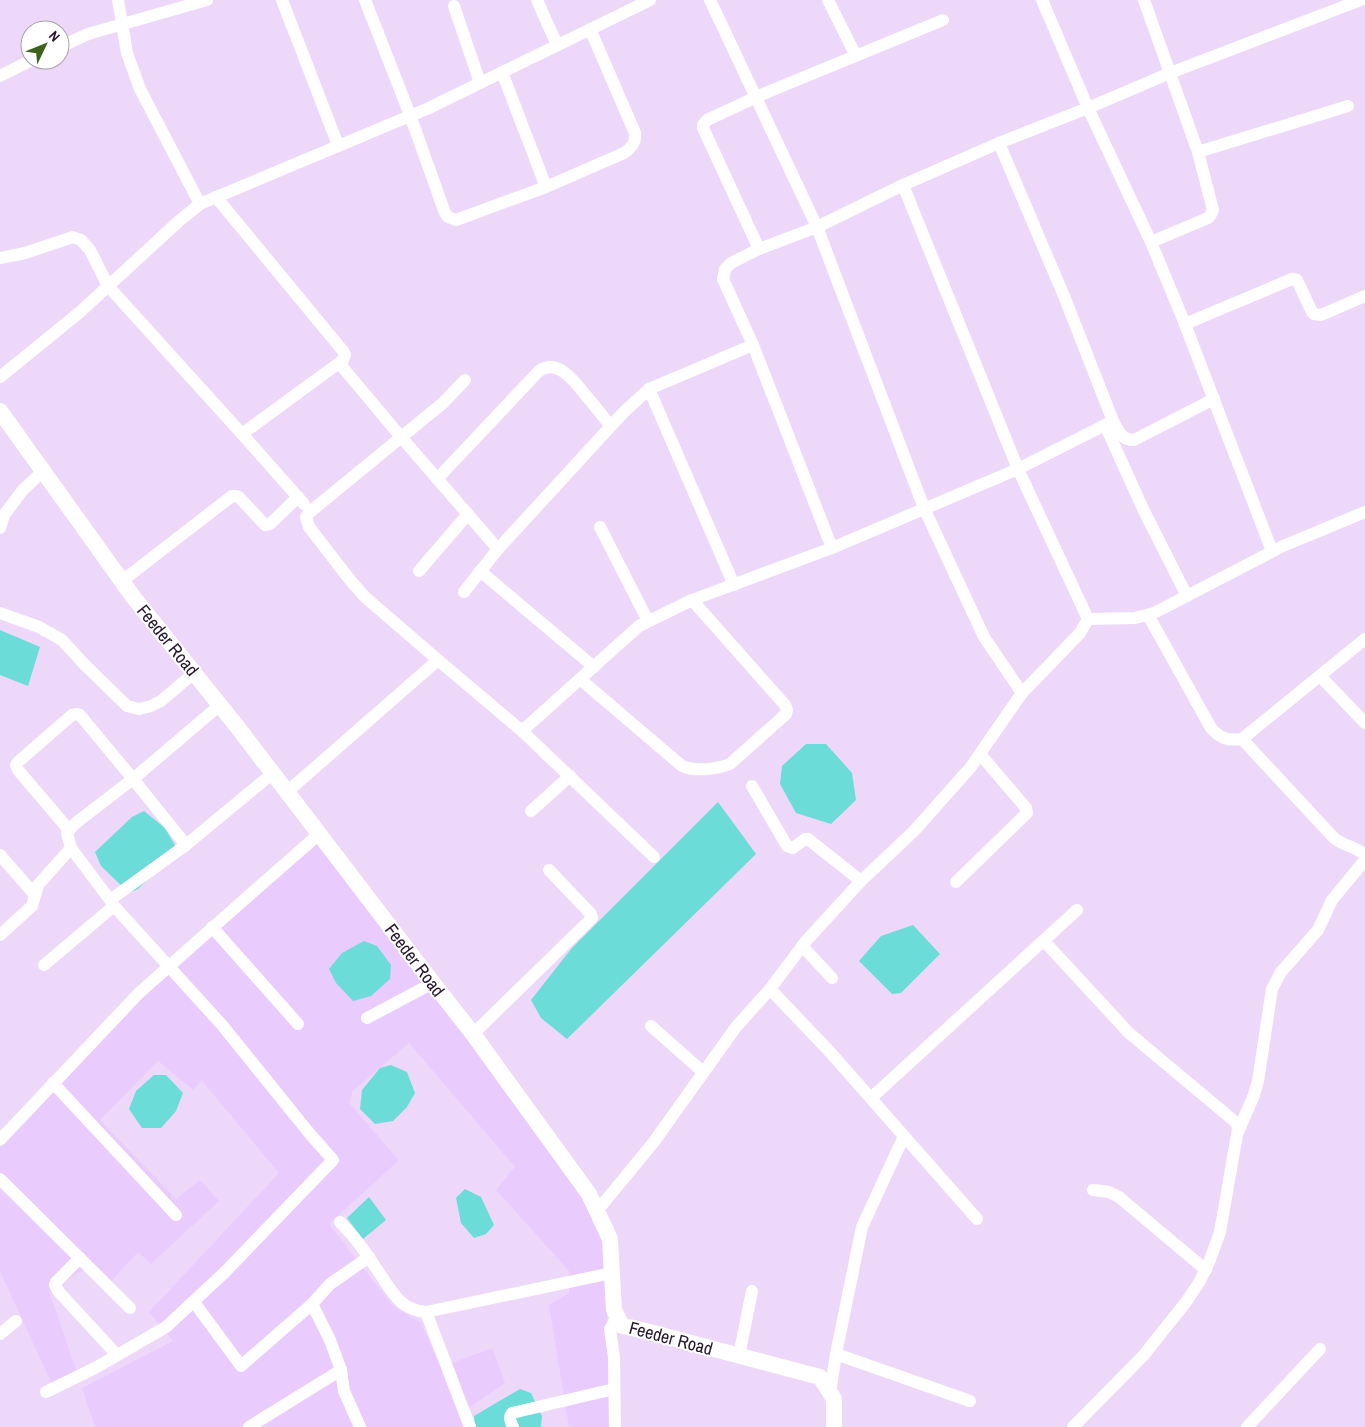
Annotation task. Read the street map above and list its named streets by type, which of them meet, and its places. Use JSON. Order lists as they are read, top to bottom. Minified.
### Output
{"streets":{"street":["Feeder Road"]},"north":"top right"}
